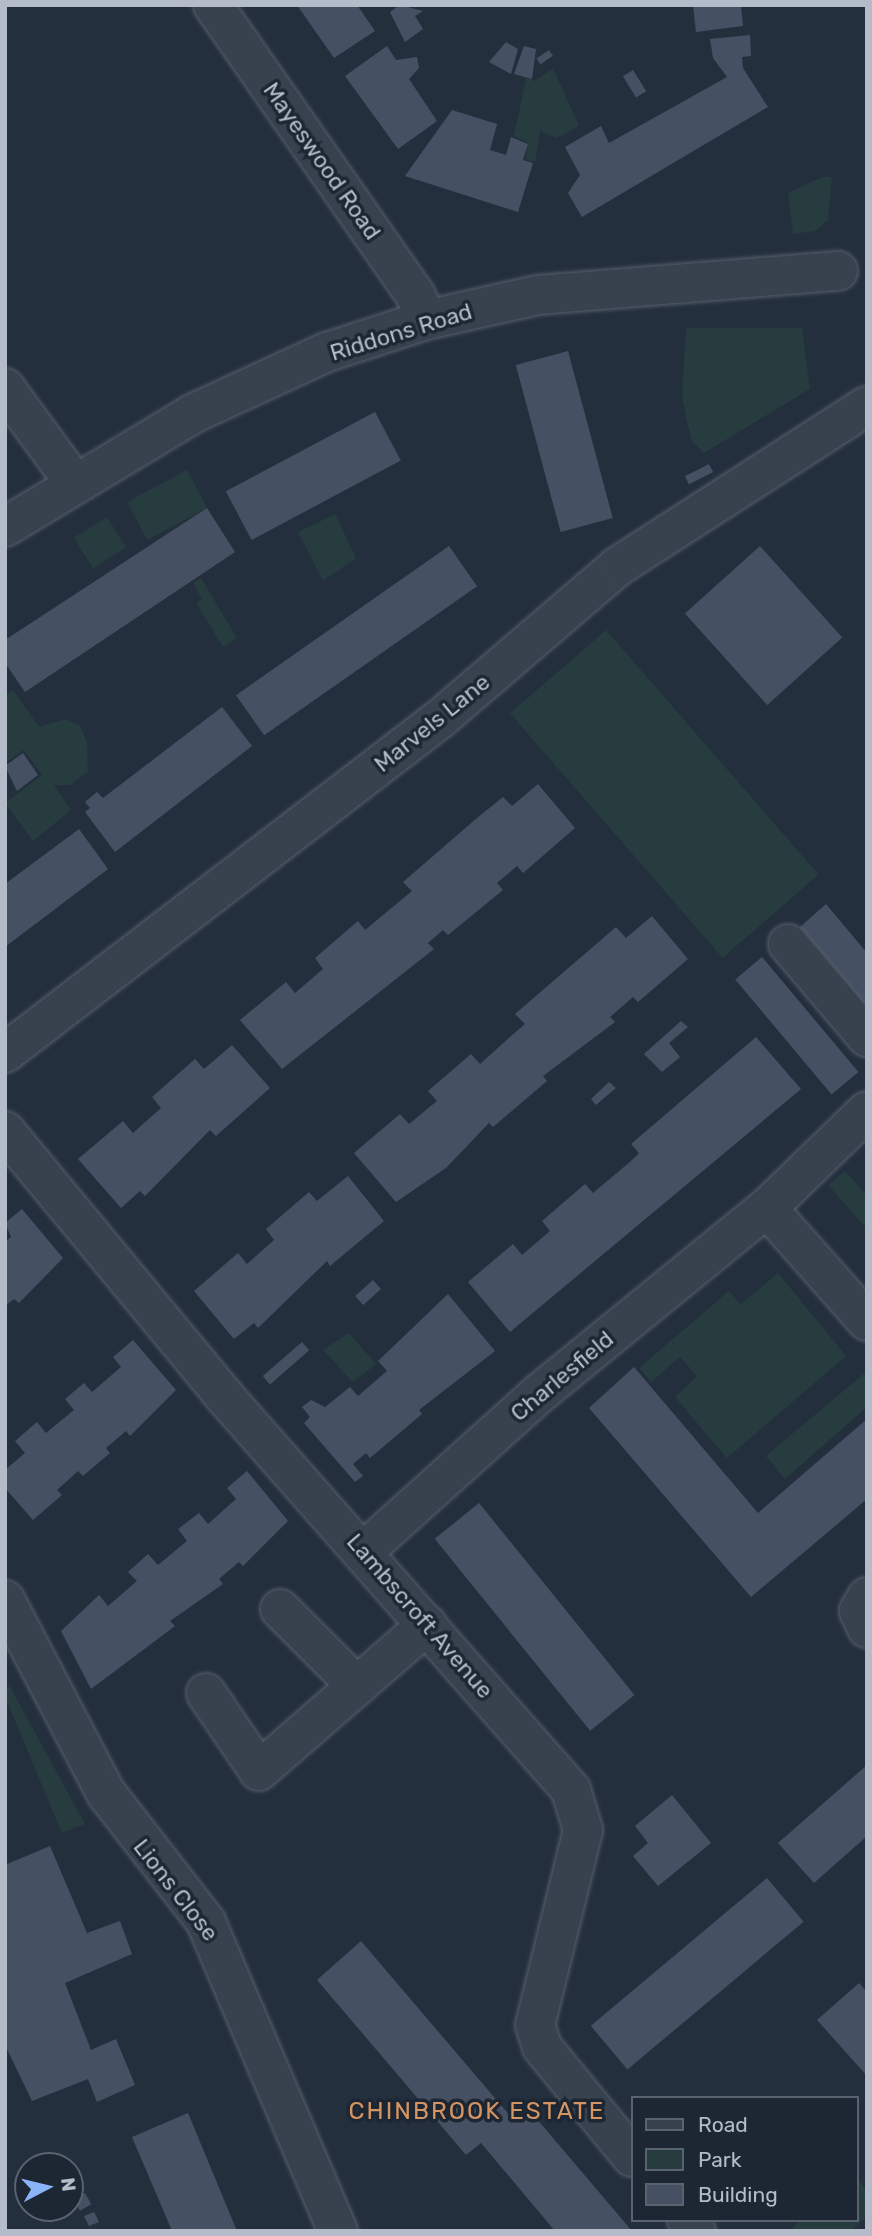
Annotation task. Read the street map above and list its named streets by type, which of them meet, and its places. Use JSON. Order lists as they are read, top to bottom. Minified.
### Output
{"streets":{"street":["Mayeswood Road","Riddons Road","Marvels Lane","Charlesfield","Lambscroft Avenue","Lions Close"]},"crossings":[["Mayeswood Road","Riddons Road"],["Charlesfield","Lambscroft Avenue"]],"districts":["CHINBROOK ESTATE"],"legend":["Road","Park","Building"],"north":"right"}
